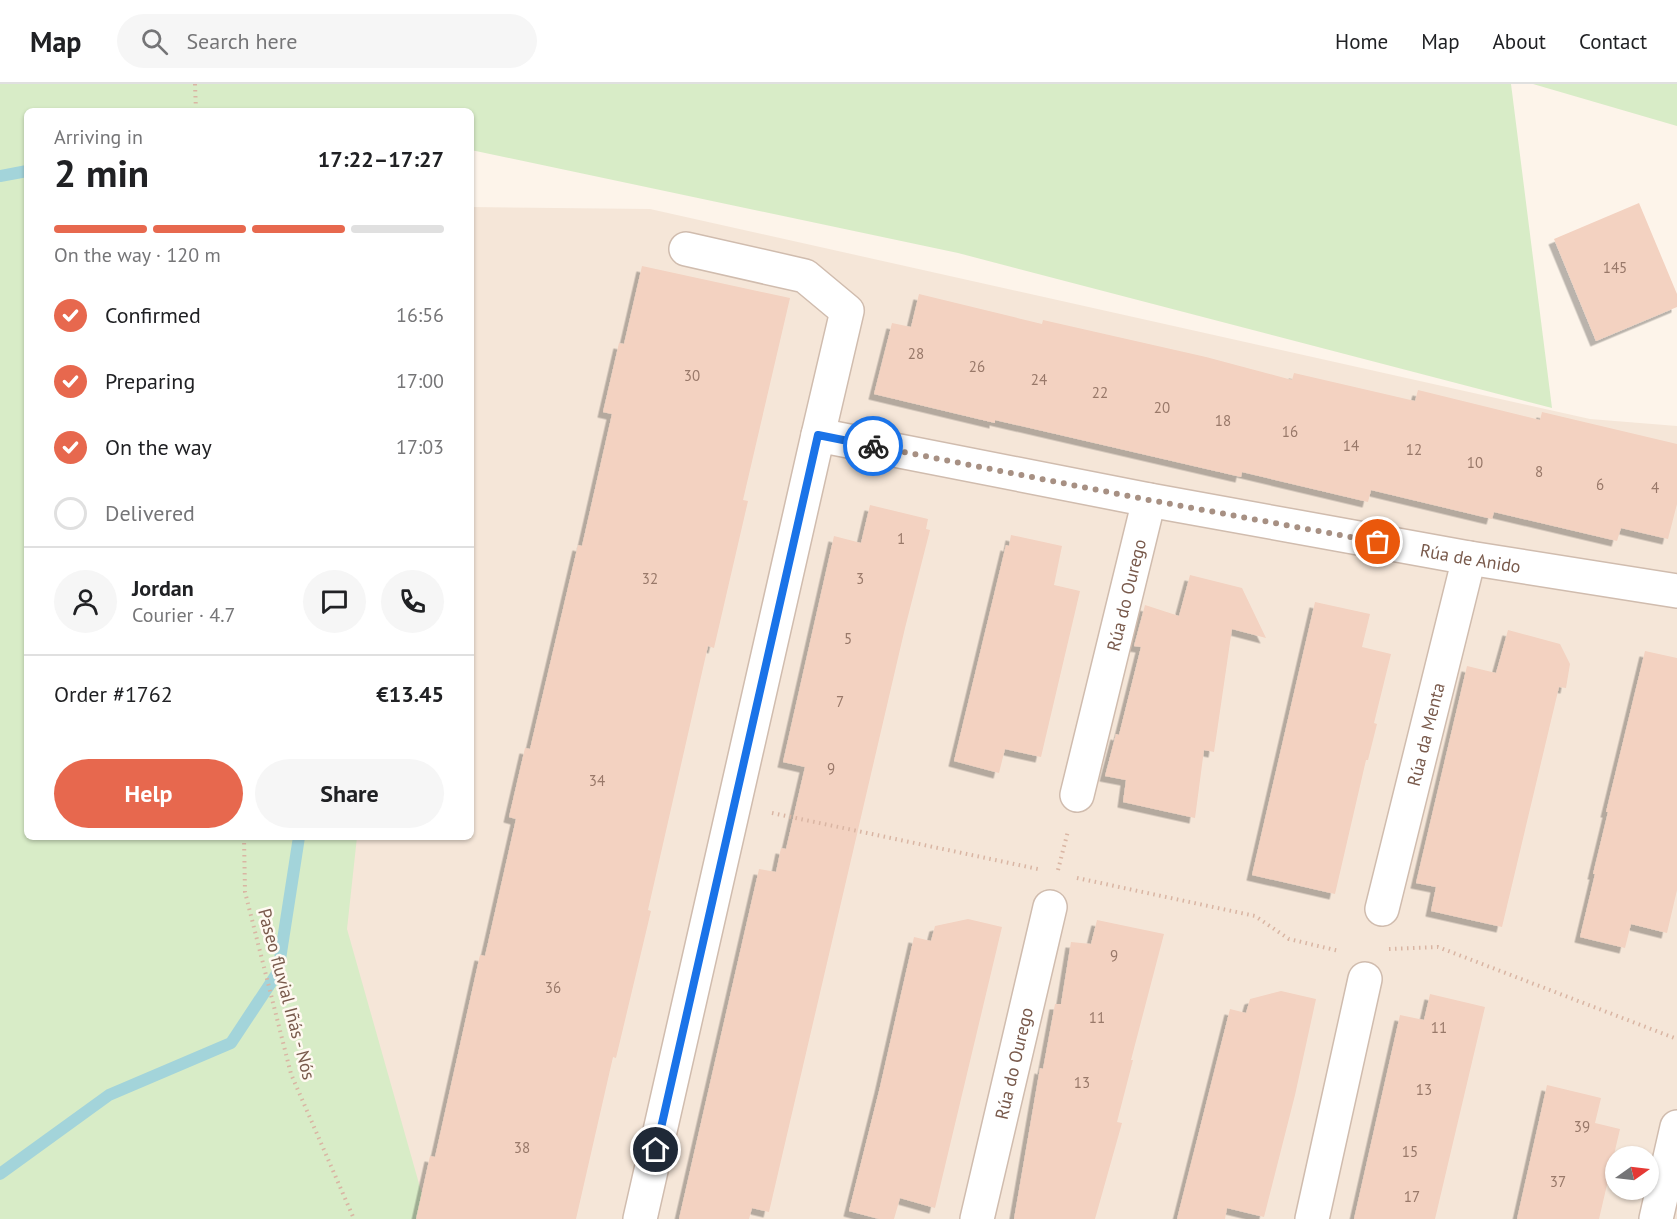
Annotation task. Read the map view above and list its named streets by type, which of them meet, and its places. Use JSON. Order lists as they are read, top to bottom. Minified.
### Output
{"streets":{"street":["Rúa de Anido","Rúa do Ourego","Rúa da Menta"],"path":["Paseo fluvial Iñás - Nós"]},"crossings":[["Rúa de Anido","Rúa do Ourego"],["Rúa de Anido","Rúa da Menta"]],"house_numbers":["145","28","26","30","24","22","20","18","16","14","12","10","8","6","4","1","32","3","5","7","9","34","9","36","11","11","13","13","39","38","15","37","17"],"north":"right","page":{"header":"Map","search":"Search here","nav":["Home","Map","About","Contact"],"heading":["2 min","Arriving in","17:22–17:27"],"panel":["Jordan","Courier · 4.7","Order #1762","€13.45"],"bar":"On the way · 120 m","list":[["Confirmed","16:56"],["Preparing","17:00"],["On the way","17:03"],"Delivered"],"buttons":["Help","Share"]}}
